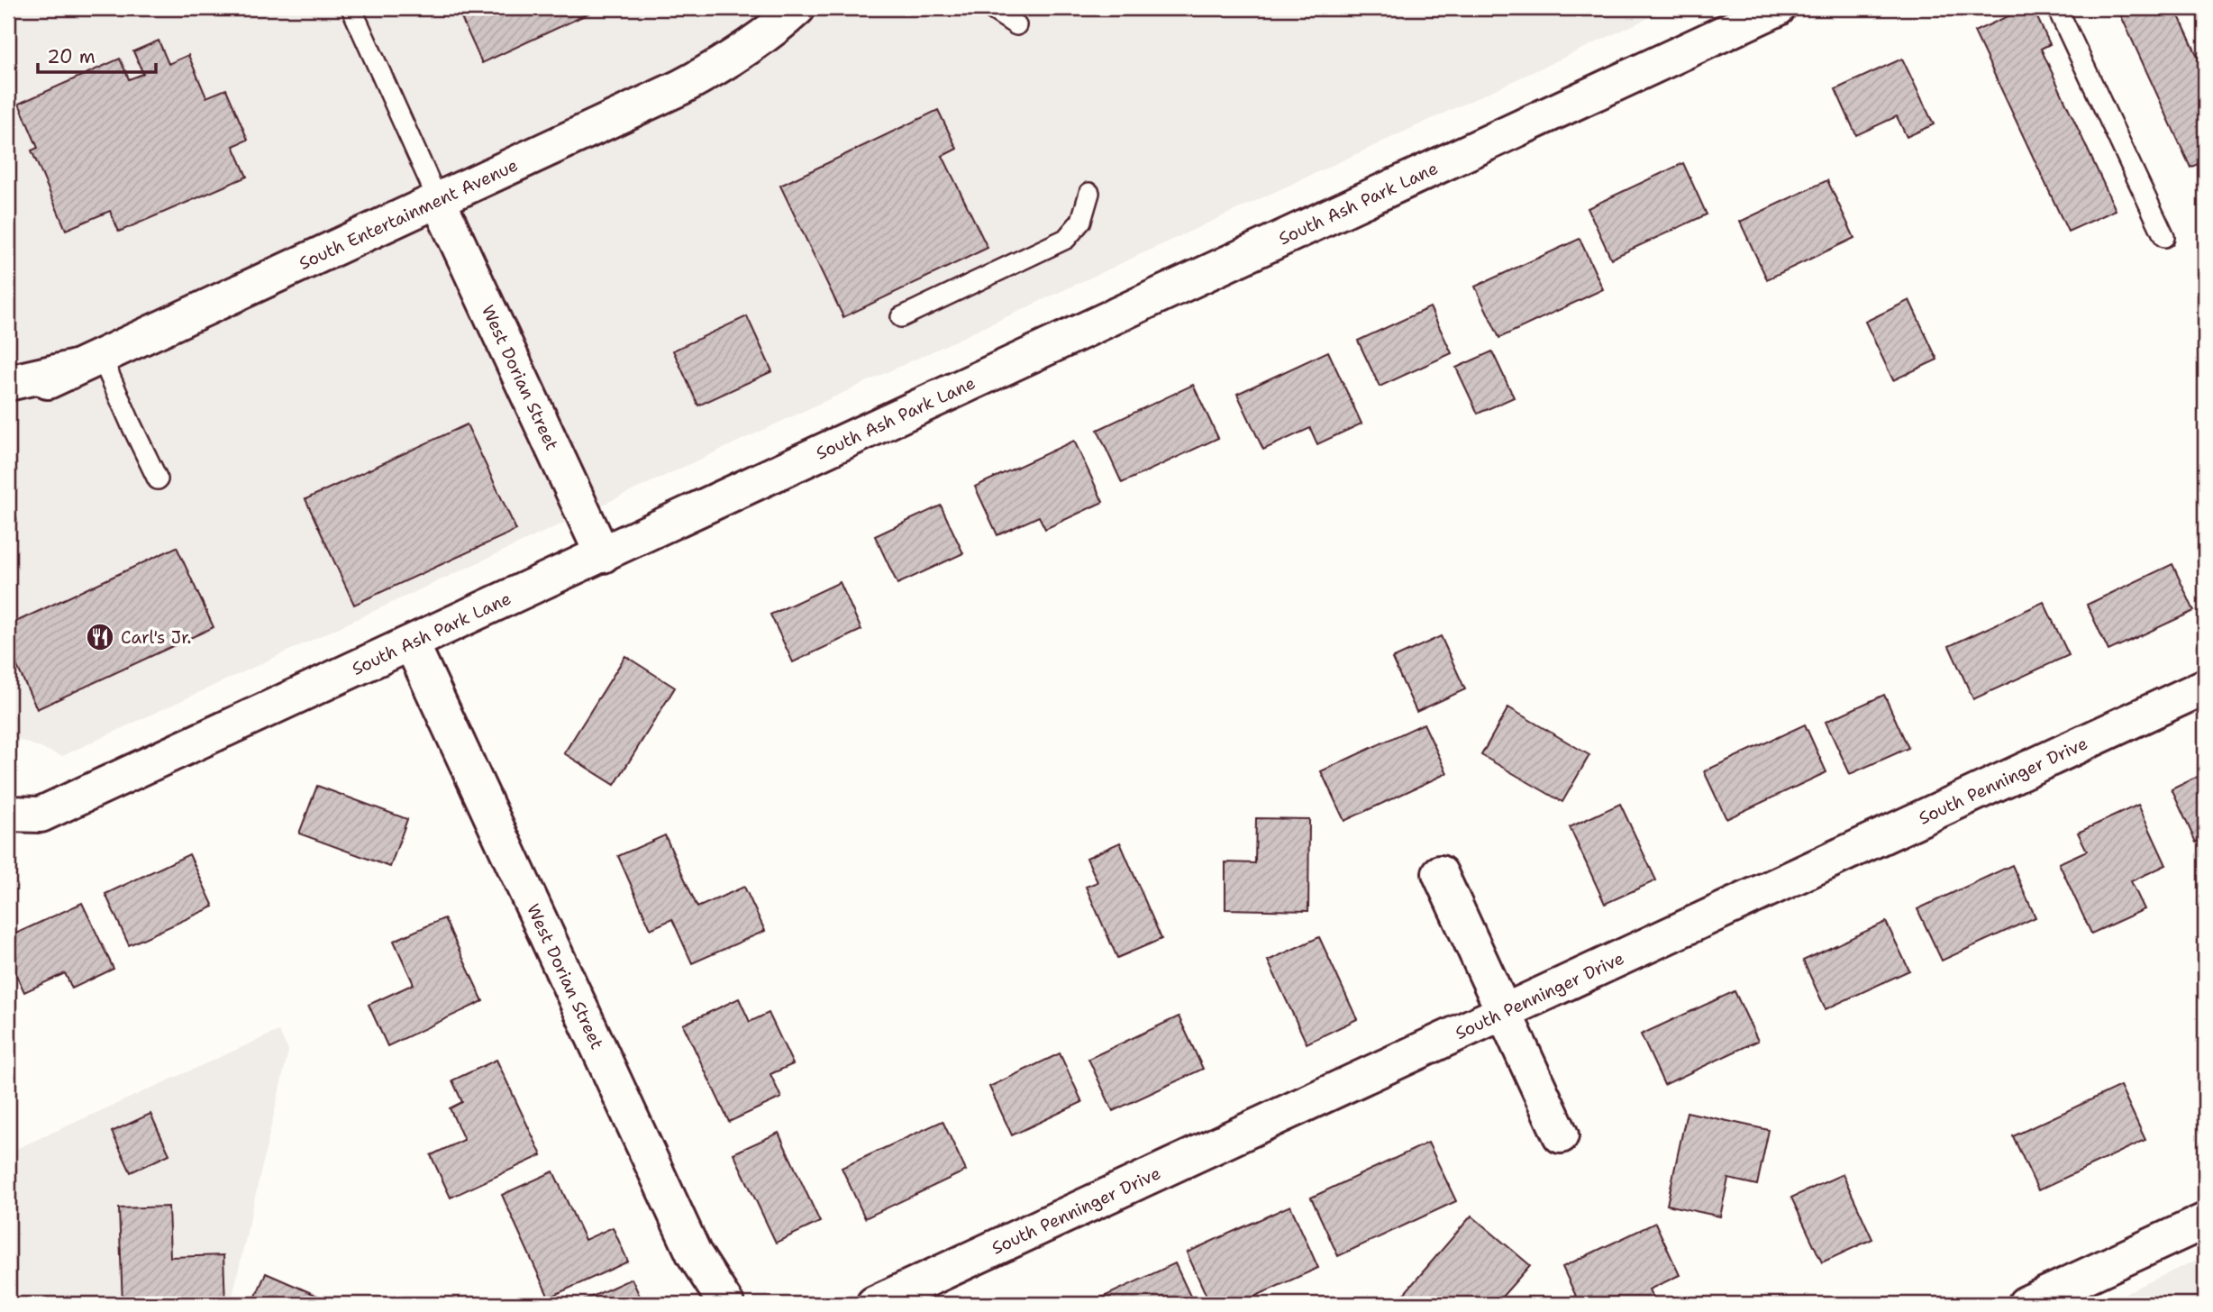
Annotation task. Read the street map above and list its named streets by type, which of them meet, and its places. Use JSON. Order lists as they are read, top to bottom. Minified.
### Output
{"streets":{"street":["South Ash Park Lane","South Entertainment Avenue","West Dorian Street","South Penninger Drive"]},"crossings":[["South Ash Park Lane","West Dorian Street"],["South Entertainment Avenue","West Dorian Street"]],"places":{"restaurant":["Carl's Jr."]},"scale_bar":"20 m"}
